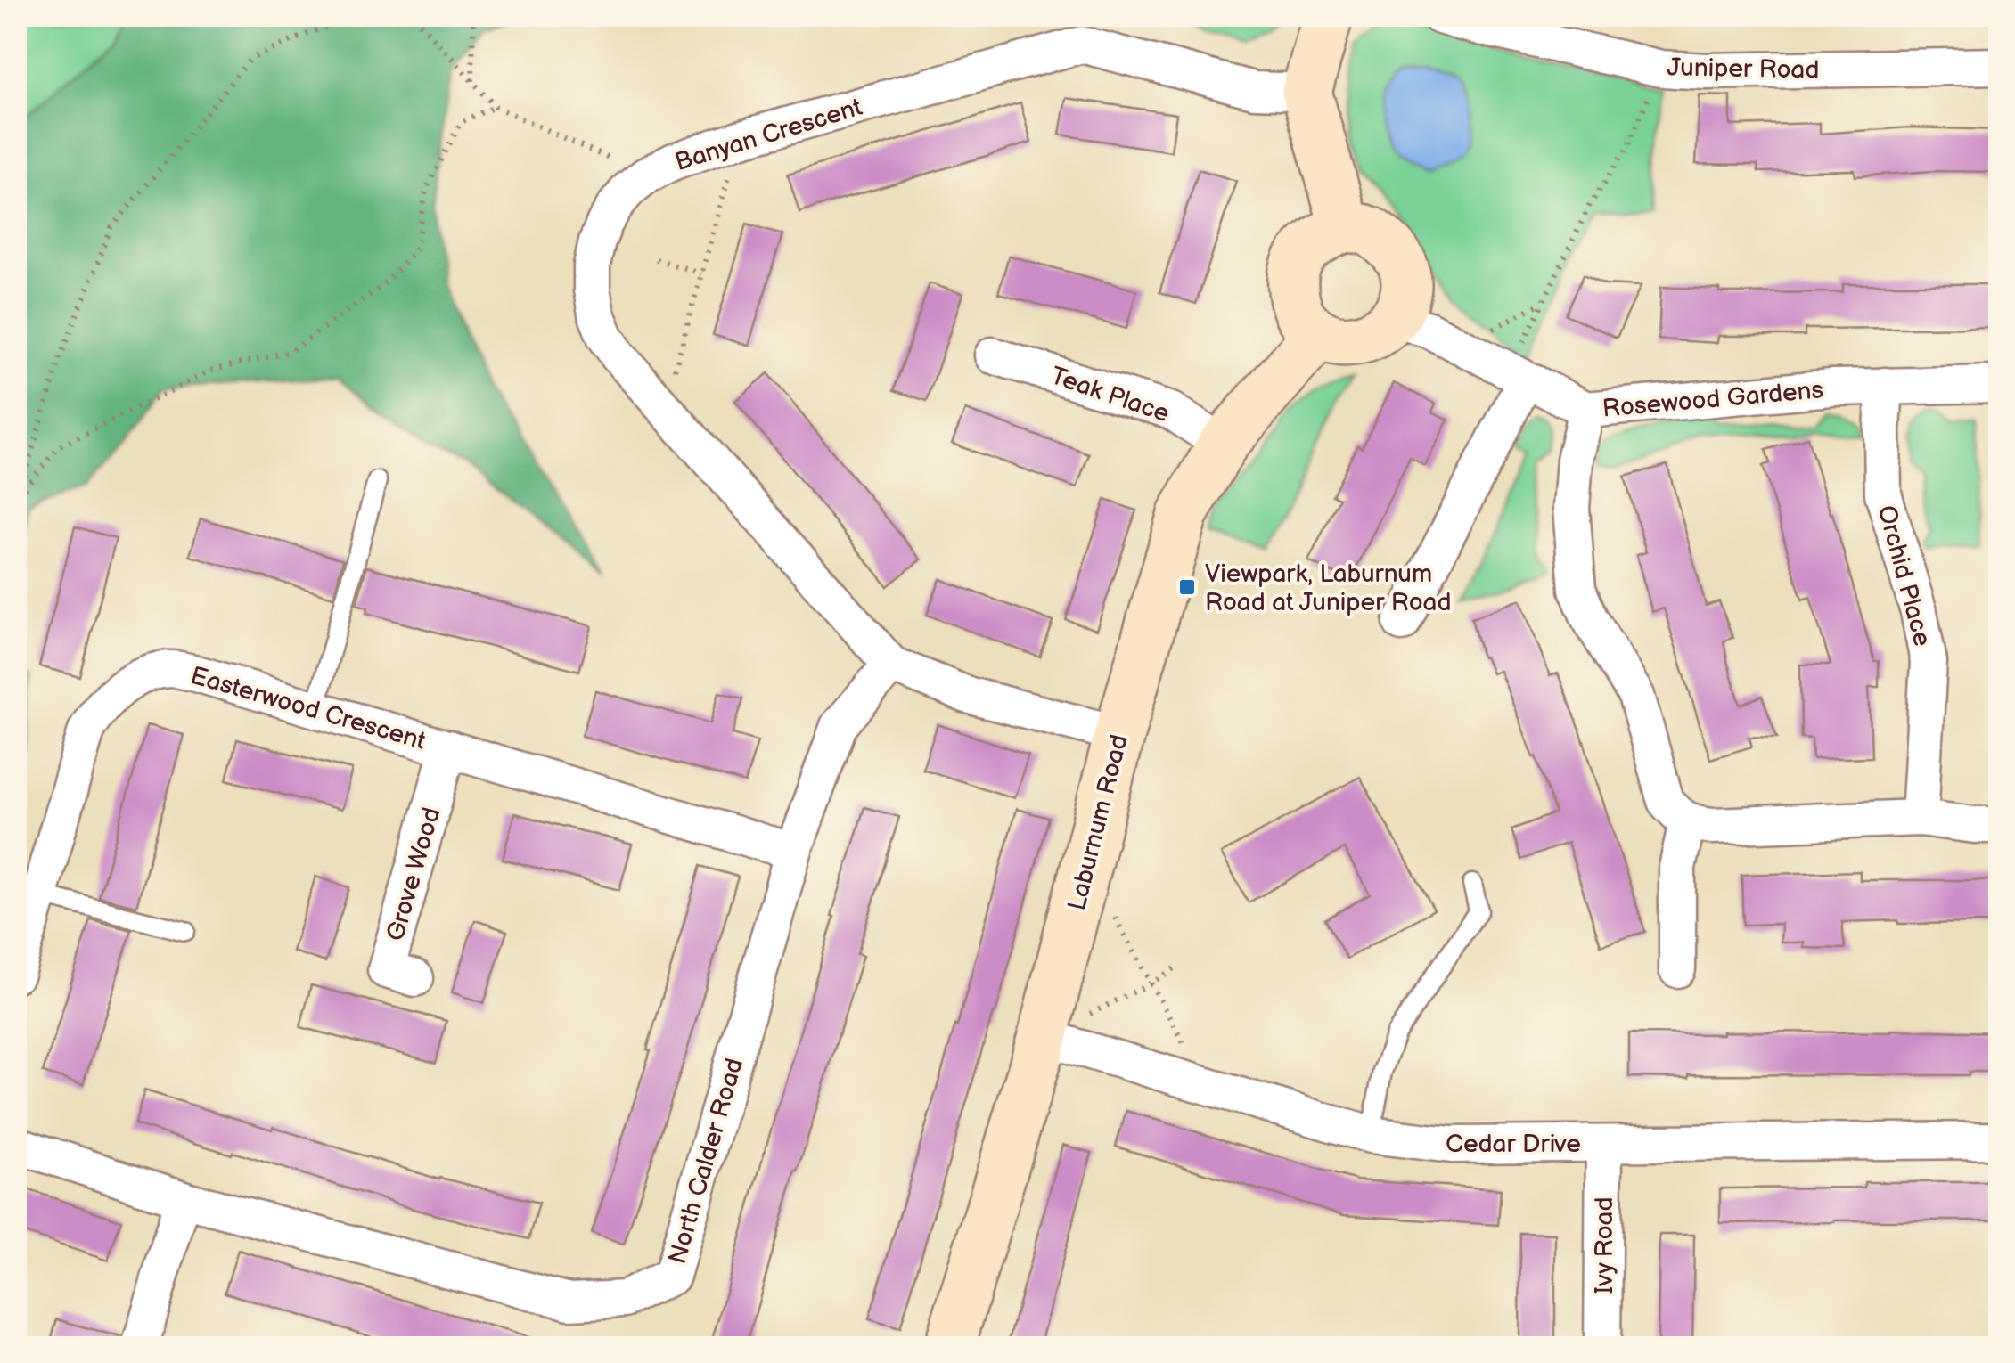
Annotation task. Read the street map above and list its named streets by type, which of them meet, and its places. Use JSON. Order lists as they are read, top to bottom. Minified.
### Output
{"streets":{"street":["Juniper Road","Banyan Crescent","Teak Place","Rosewood Gardens","Orchid Place","Easterwood Crescent","Laburnum Road","Grove Wood","Cedar Drive","North Calder Road","Ivy Road"]},"crossings":[["Banyan Crescent","Laburnum Road"],["Banyan Crescent","North Calder Road"],["Teak Place","Laburnum Road"],["Rosewood Gardens","Orchid Place"],["Rosewood Gardens","Laburnum Road"],["Easterwood Crescent","Grove Wood"],["Easterwood Crescent","North Calder Road"],["Laburnum Road","Cedar Drive"],["Cedar Drive","Ivy Road"]],"places":{"transit":["Viewpark, Laburnum Road at Juniper Road"]}}
